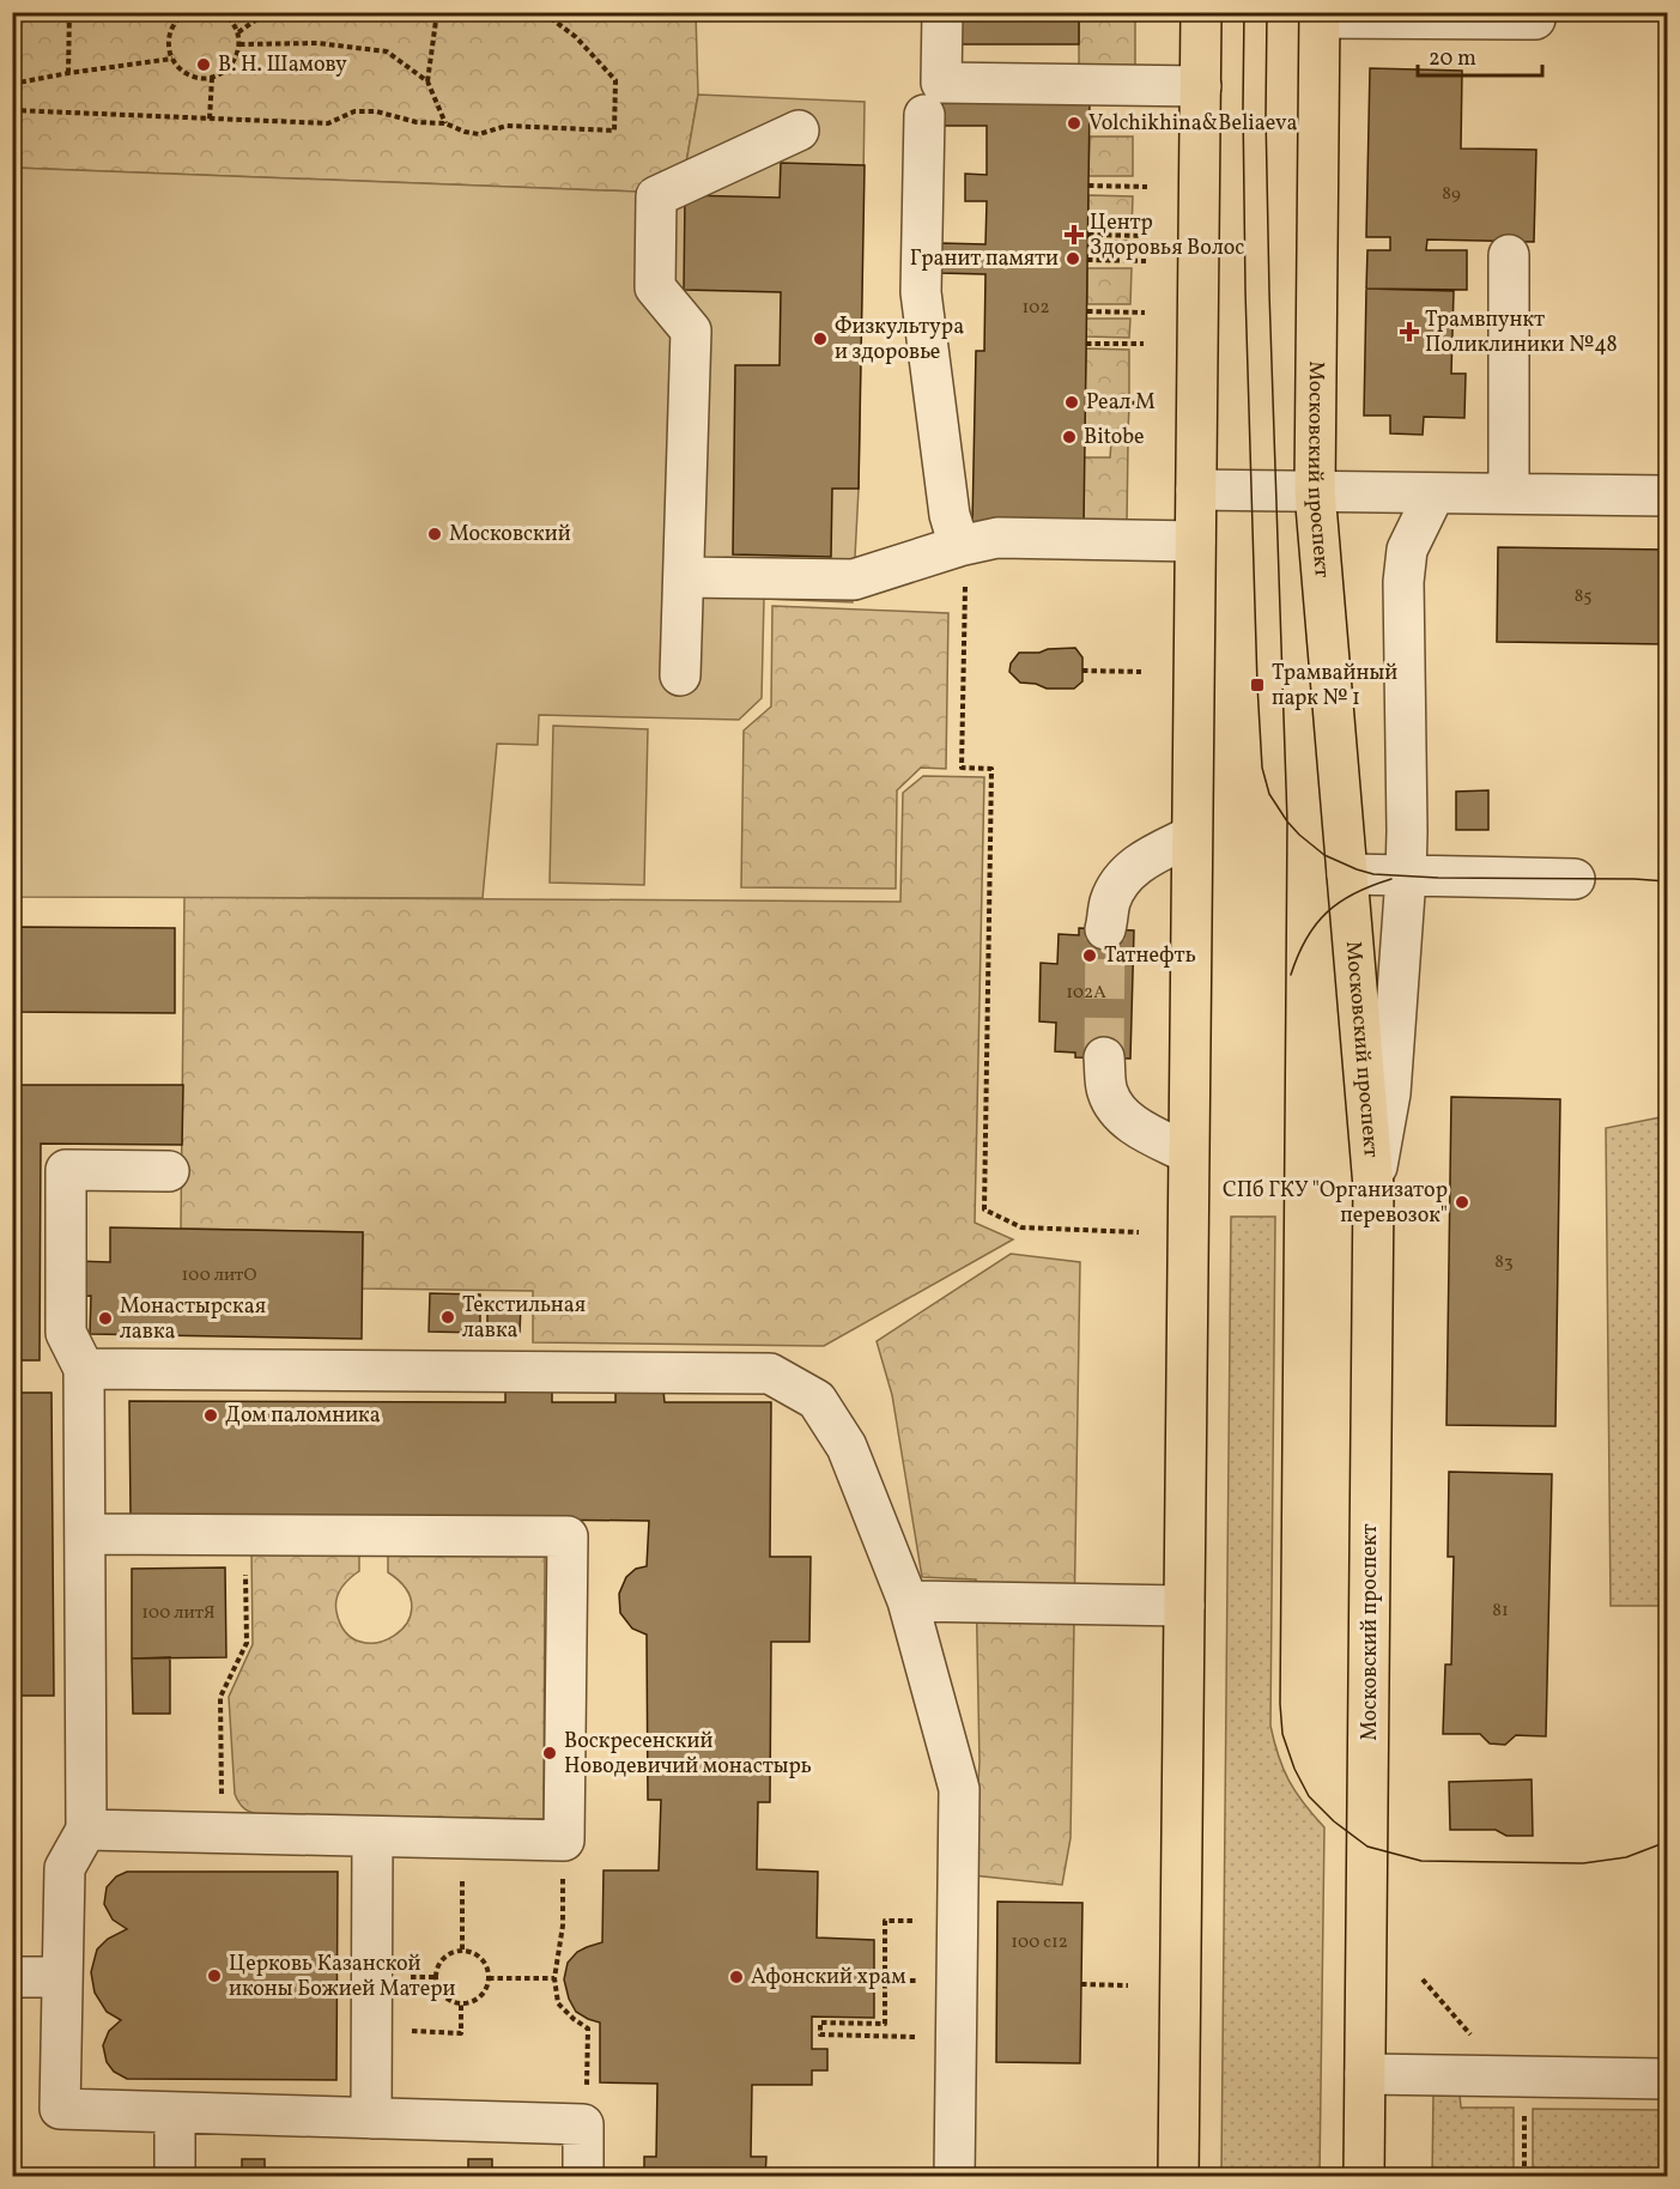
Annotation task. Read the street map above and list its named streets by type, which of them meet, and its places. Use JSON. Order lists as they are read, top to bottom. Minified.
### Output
{"streets":{"main road":["Московский проспект"]},"places":{"other":["В. Н. Шамову","Volchikhina&Beliaeva","Гранит памяти","Физкультура и здоровье","Реал М","Bitobe","Московский","Татнефть","СПб ГКУ \"Организатор перевозок\"","Текстильная лавка","Монастырская лавка","Дом паломника","Воскресенский Новодевичий монастырь","Церковь Казанской иконы Божией Матери","Афонский храм"],"health":["Центр Здоровья Волос","Трамвпункт Поликлиники №48"],"transit":["Трамвайный парк № 1"]},"house_numbers":["89","102","85","102А","83","100 литО","81","100 литЯ","100 с12"],"scale_bar":"20 m"}
